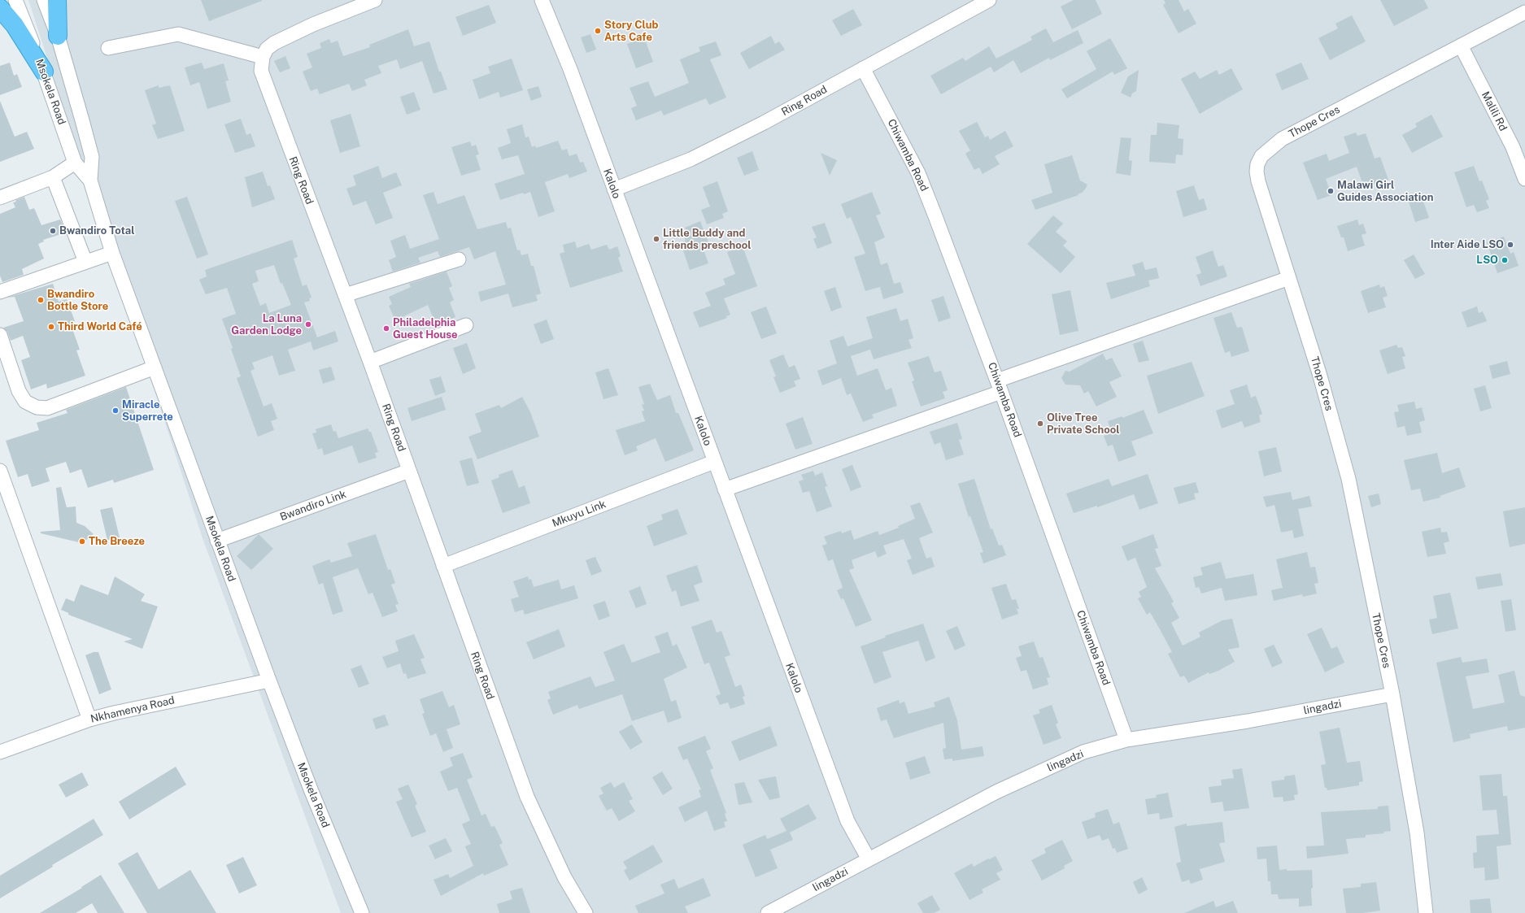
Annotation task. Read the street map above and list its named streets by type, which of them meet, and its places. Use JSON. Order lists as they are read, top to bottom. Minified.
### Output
{"streets":{"street":["Msokela Road","Ring Road","Malili Rd","Thope Cres","Chiwamba Road","Kalolo","Bwandiro Link","Mkuyu Link","lingadzi","Nkhamenya Road"]},"crossings":[["Msokela Road","Bwandiro Link"],["Msokela Road","Nkhamenya Road"],["Ring Road","Chiwamba Road"],["Ring Road","Kalolo"],["Ring Road","Bwandiro Link"],["Ring Road","Mkuyu Link"],["Malili Rd","Thope Cres"],["Thope Cres","lingadzi"],["Chiwamba Road","lingadzi"],["Kalolo","Mkuyu Link"],["Kalolo","lingadzi"]],"places":["Story Club Arts Cafe","Malawi Girl Guides Association","Bwandiro Total","Little Buddy and friends preschool","Inter Aide LSO","LSO","Bwandiro Bottle Store","La Luna Garden Lodge","Third World Café","Philadelphia Guest House","Miracle Superrete","Olive Tree Private School","The Breeze"]}
